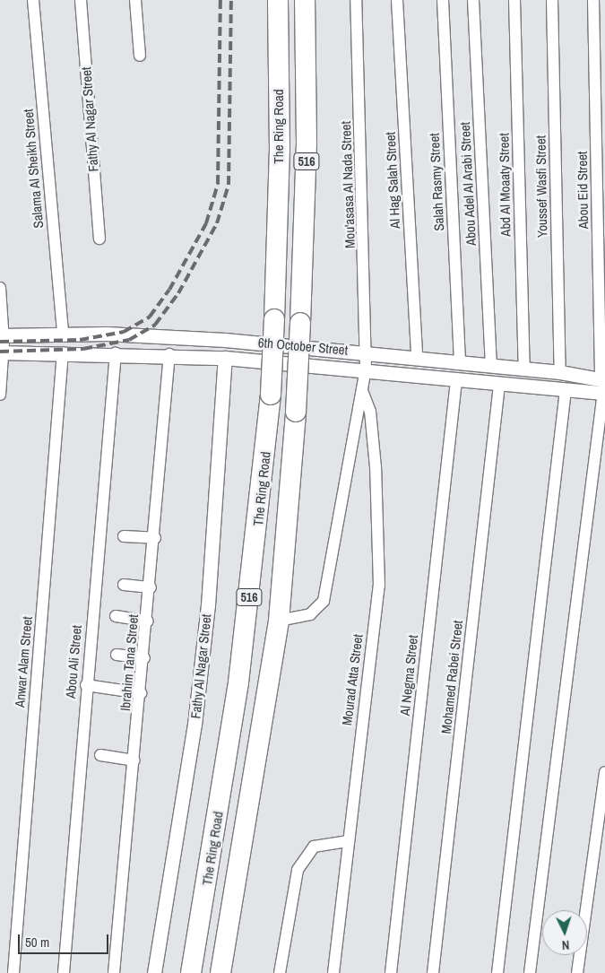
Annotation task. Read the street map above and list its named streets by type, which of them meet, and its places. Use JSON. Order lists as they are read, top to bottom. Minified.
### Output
{"streets":{"highway":["The Ring Road","516"],"street":["Fathy Al Nagar Street","Salama Al Sheikh Street","Al Hag Salah Street","Salah Rasmy Street","Abou Adel Al Arabi Street","Mou'asasa Al Nada Street","Abd Al Moaaty Street","Youssef Wasfi Street","Abou Eid Street","6th October Street","Anwar Alam Street","Abou Ali Street","Ibrahim Tana Street","Al Negma Street","Mohamed Rabei Street","Mourad Atta Street"]},"crossings":[["Fathy Al Nagar Street","6th October Street"],["The Ring Road","Mou'asasa Al Nada Street"],["Salama Al Sheikh Street","6th October Street"],["Al Hag Salah Street","6th October Street"],["Salah Rasmy Street","6th October Street"],["Abou Adel Al Arabi Street","6th October Street"],["Mou'asasa Al Nada Street","6th October Street"],["Mou'asasa Al Nada Street","Mourad Atta Street"],["Abd Al Moaaty Street","6th October Street"],["Youssef Wasfi Street","6th October Street"],["Abou Eid Street","6th October Street"],["6th October Street","Anwar Alam Street"],["6th October Street","Abou Ali Street"],["6th October Street","Ibrahim Tana Street"],["6th October Street","Al Negma Street"],["6th October Street","Mohamed Rabei Street"]],"scale_bar":"50 m","north":"bottom"}
